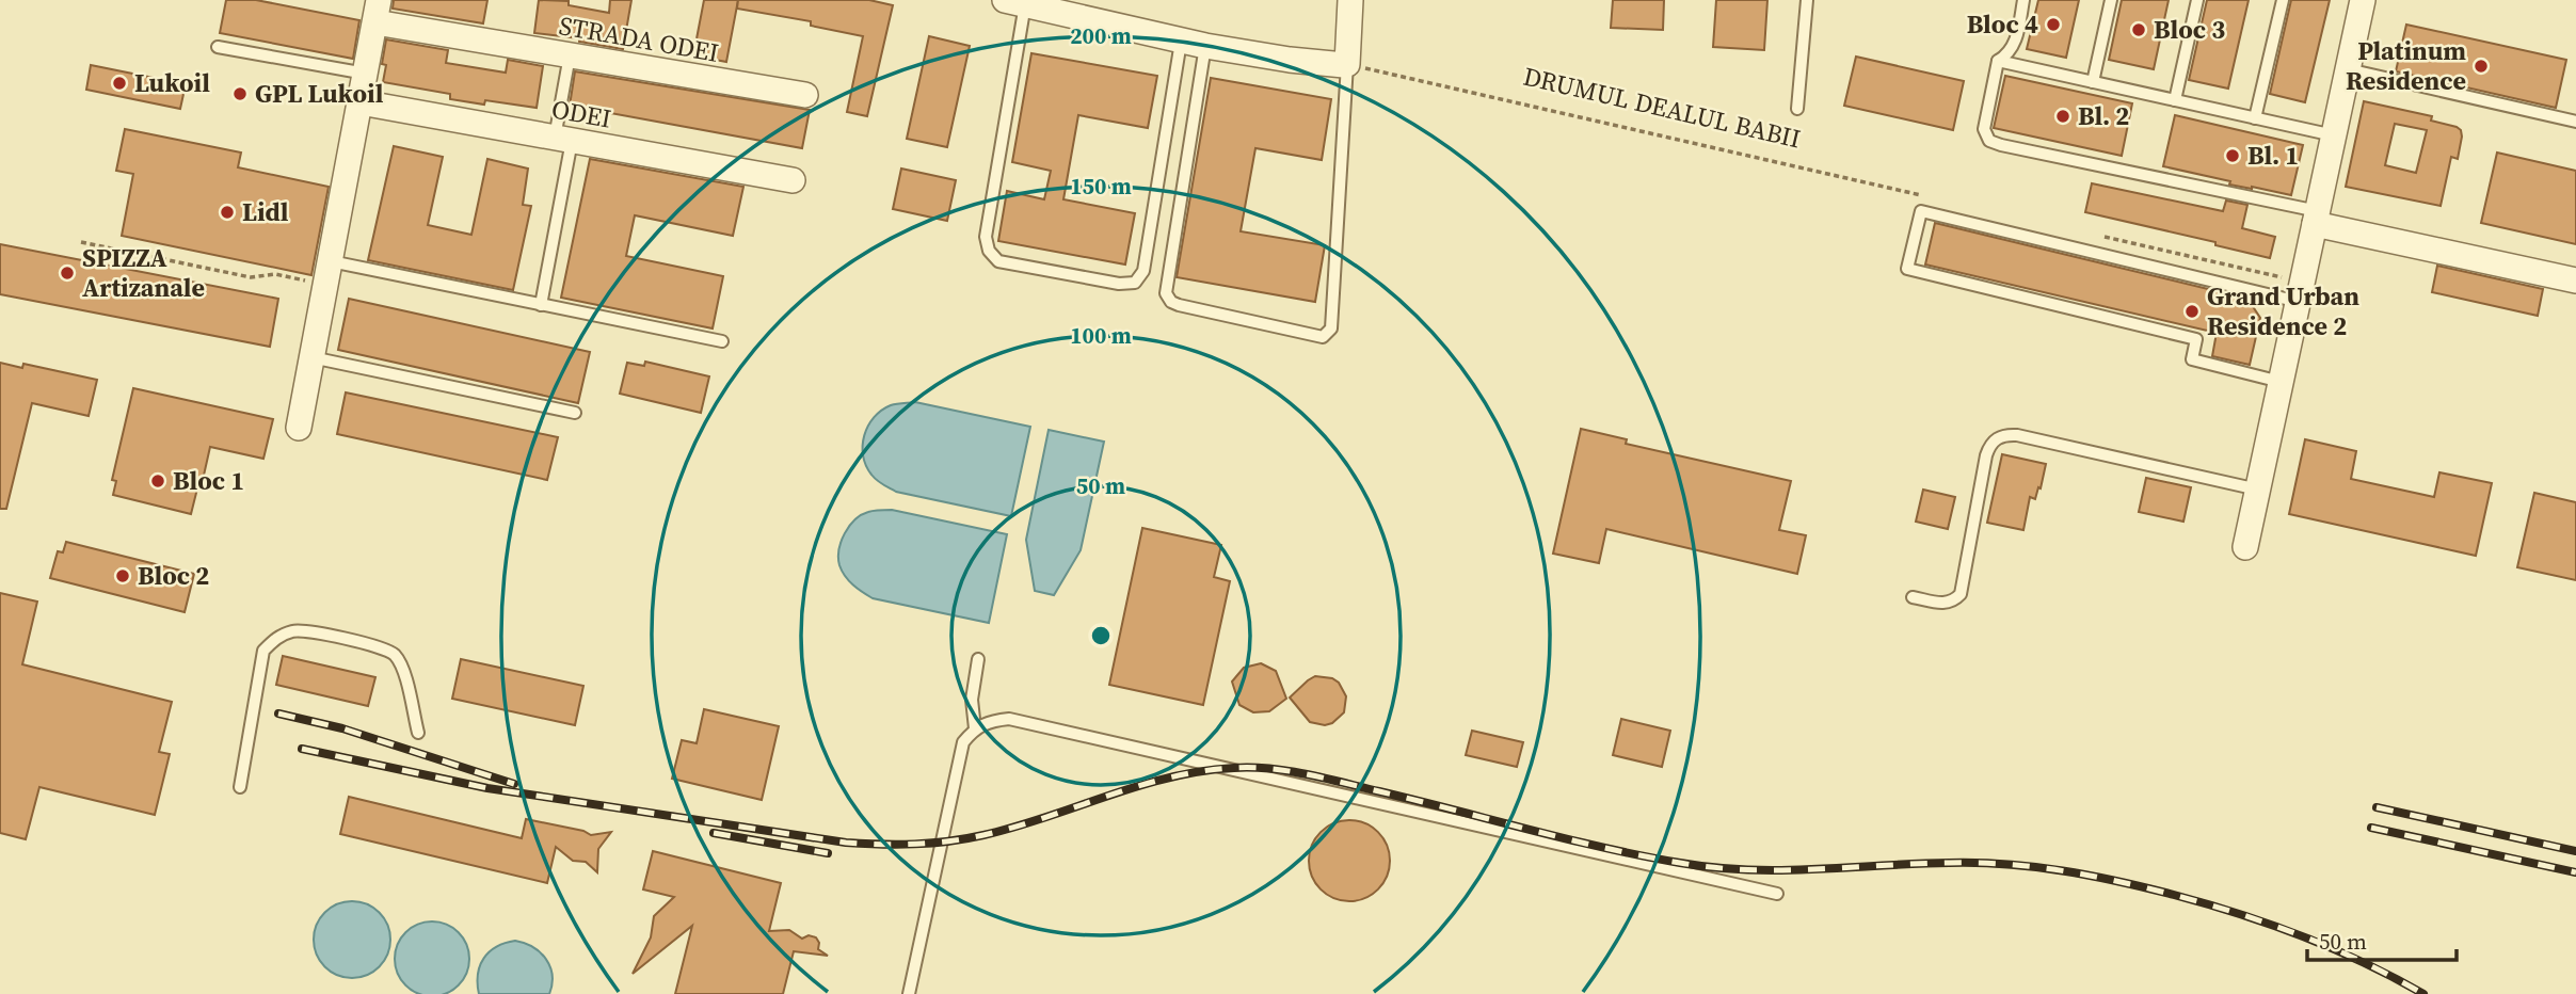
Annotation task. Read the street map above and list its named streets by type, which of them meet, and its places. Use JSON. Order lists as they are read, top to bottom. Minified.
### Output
{"streets":{"street":["STRADA ODEI","ODEI"],"path":["DRUMUL DEALUL BABII"]},"crossings":[["STRADA ODEI","ODEI"]],"places":["Bloc 4","Bloc 3","Platinum Residence","Lukoil","GPL Lukoil","Bl. 2","Bl. 1","Lidl","SPIZZA Artizanale","Grand Urban Residence 2","Bloc 1","Bloc 2"],"scale_bar":"50 m","rings":["200 m","150 m","100 m","50 m"]}
